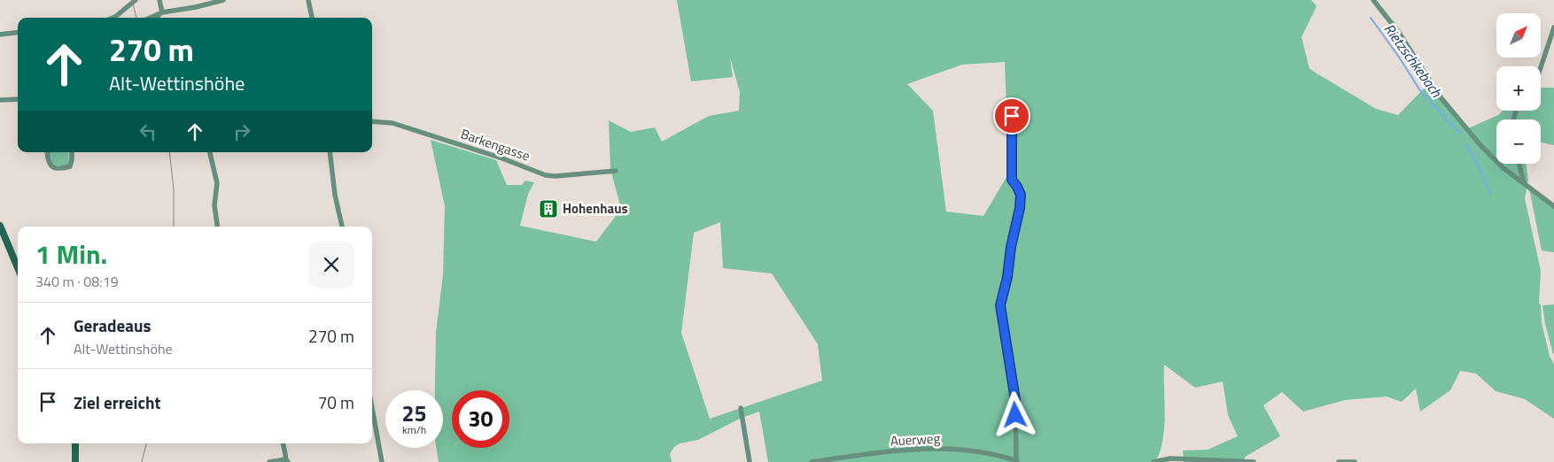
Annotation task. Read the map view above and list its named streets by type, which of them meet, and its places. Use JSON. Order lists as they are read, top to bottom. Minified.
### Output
{"streets":{"street":["Barkengasse","Auerweg"]},"water":["Rietzschkebach"],"places":{"building":["Hohenhaus"]},"north":"top right","page":{"map_buttons":["+","−"],"turn":["270 m","Alt-Wettinshöhe"],"heading":["1 Min.","340 m · 08:19"],"list":[{"name":"Geradeaus","note":"Alt-Wettinshöhe","value":"270 m"},{"name":"Ziel erreicht","value":"70 m"}],"speed":"25 km/h","limit":"30"}}
